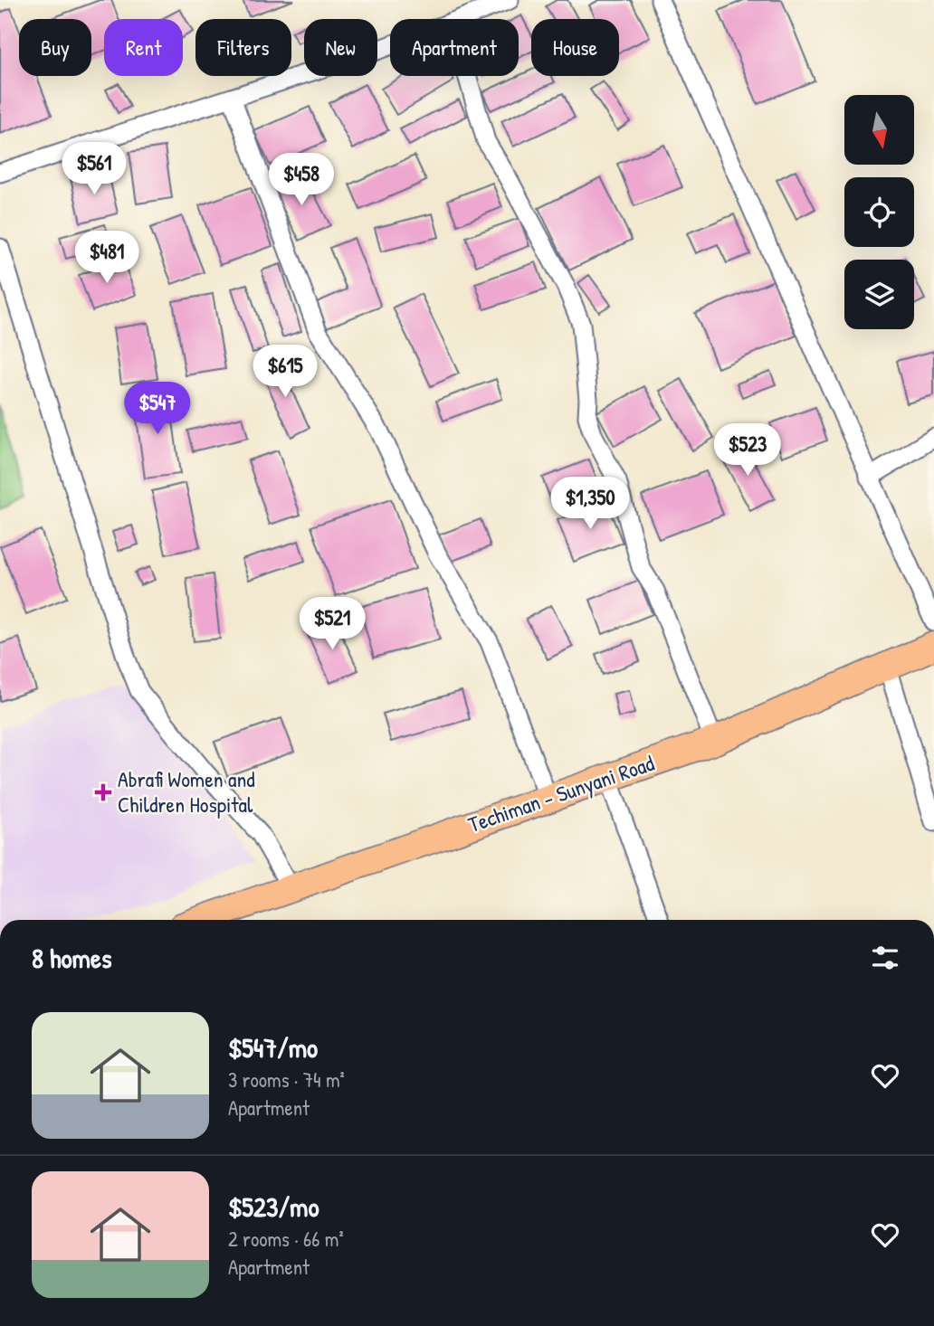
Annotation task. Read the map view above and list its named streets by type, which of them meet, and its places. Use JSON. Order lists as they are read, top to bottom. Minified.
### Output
{"streets":{"main road":["Techiman - Sunyani Road"]},"places":{"health":["Abrafi Women and Children Hospital"]},"north":"bottom","page":{"chip":["Buy","Rent","Filters","New","Apartment","House"],"price":["$561","$458","$481","$615","$547","$523","$1,350","$521"],"heading":"8 homes","list":[{"name":"$547/mo","note":"3 rooms · 74 m² · Apartment"},{"name":"$523/mo","note":"2 rooms · 66 m² · Apartment"}]}}
